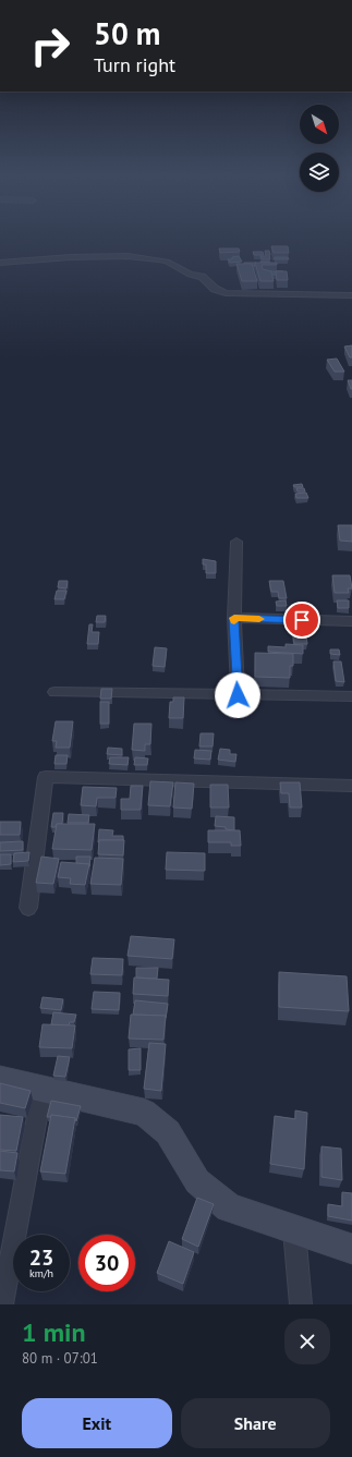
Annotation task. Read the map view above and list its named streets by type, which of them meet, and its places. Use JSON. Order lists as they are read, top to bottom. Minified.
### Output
{"north":"bottom right","page":{"turn":["50 m","Turn right"],"speed":"23 km/h","limit":"30","heading":["1 min","80 m · 07:01"],"buttons":["Exit","Share"]}}
